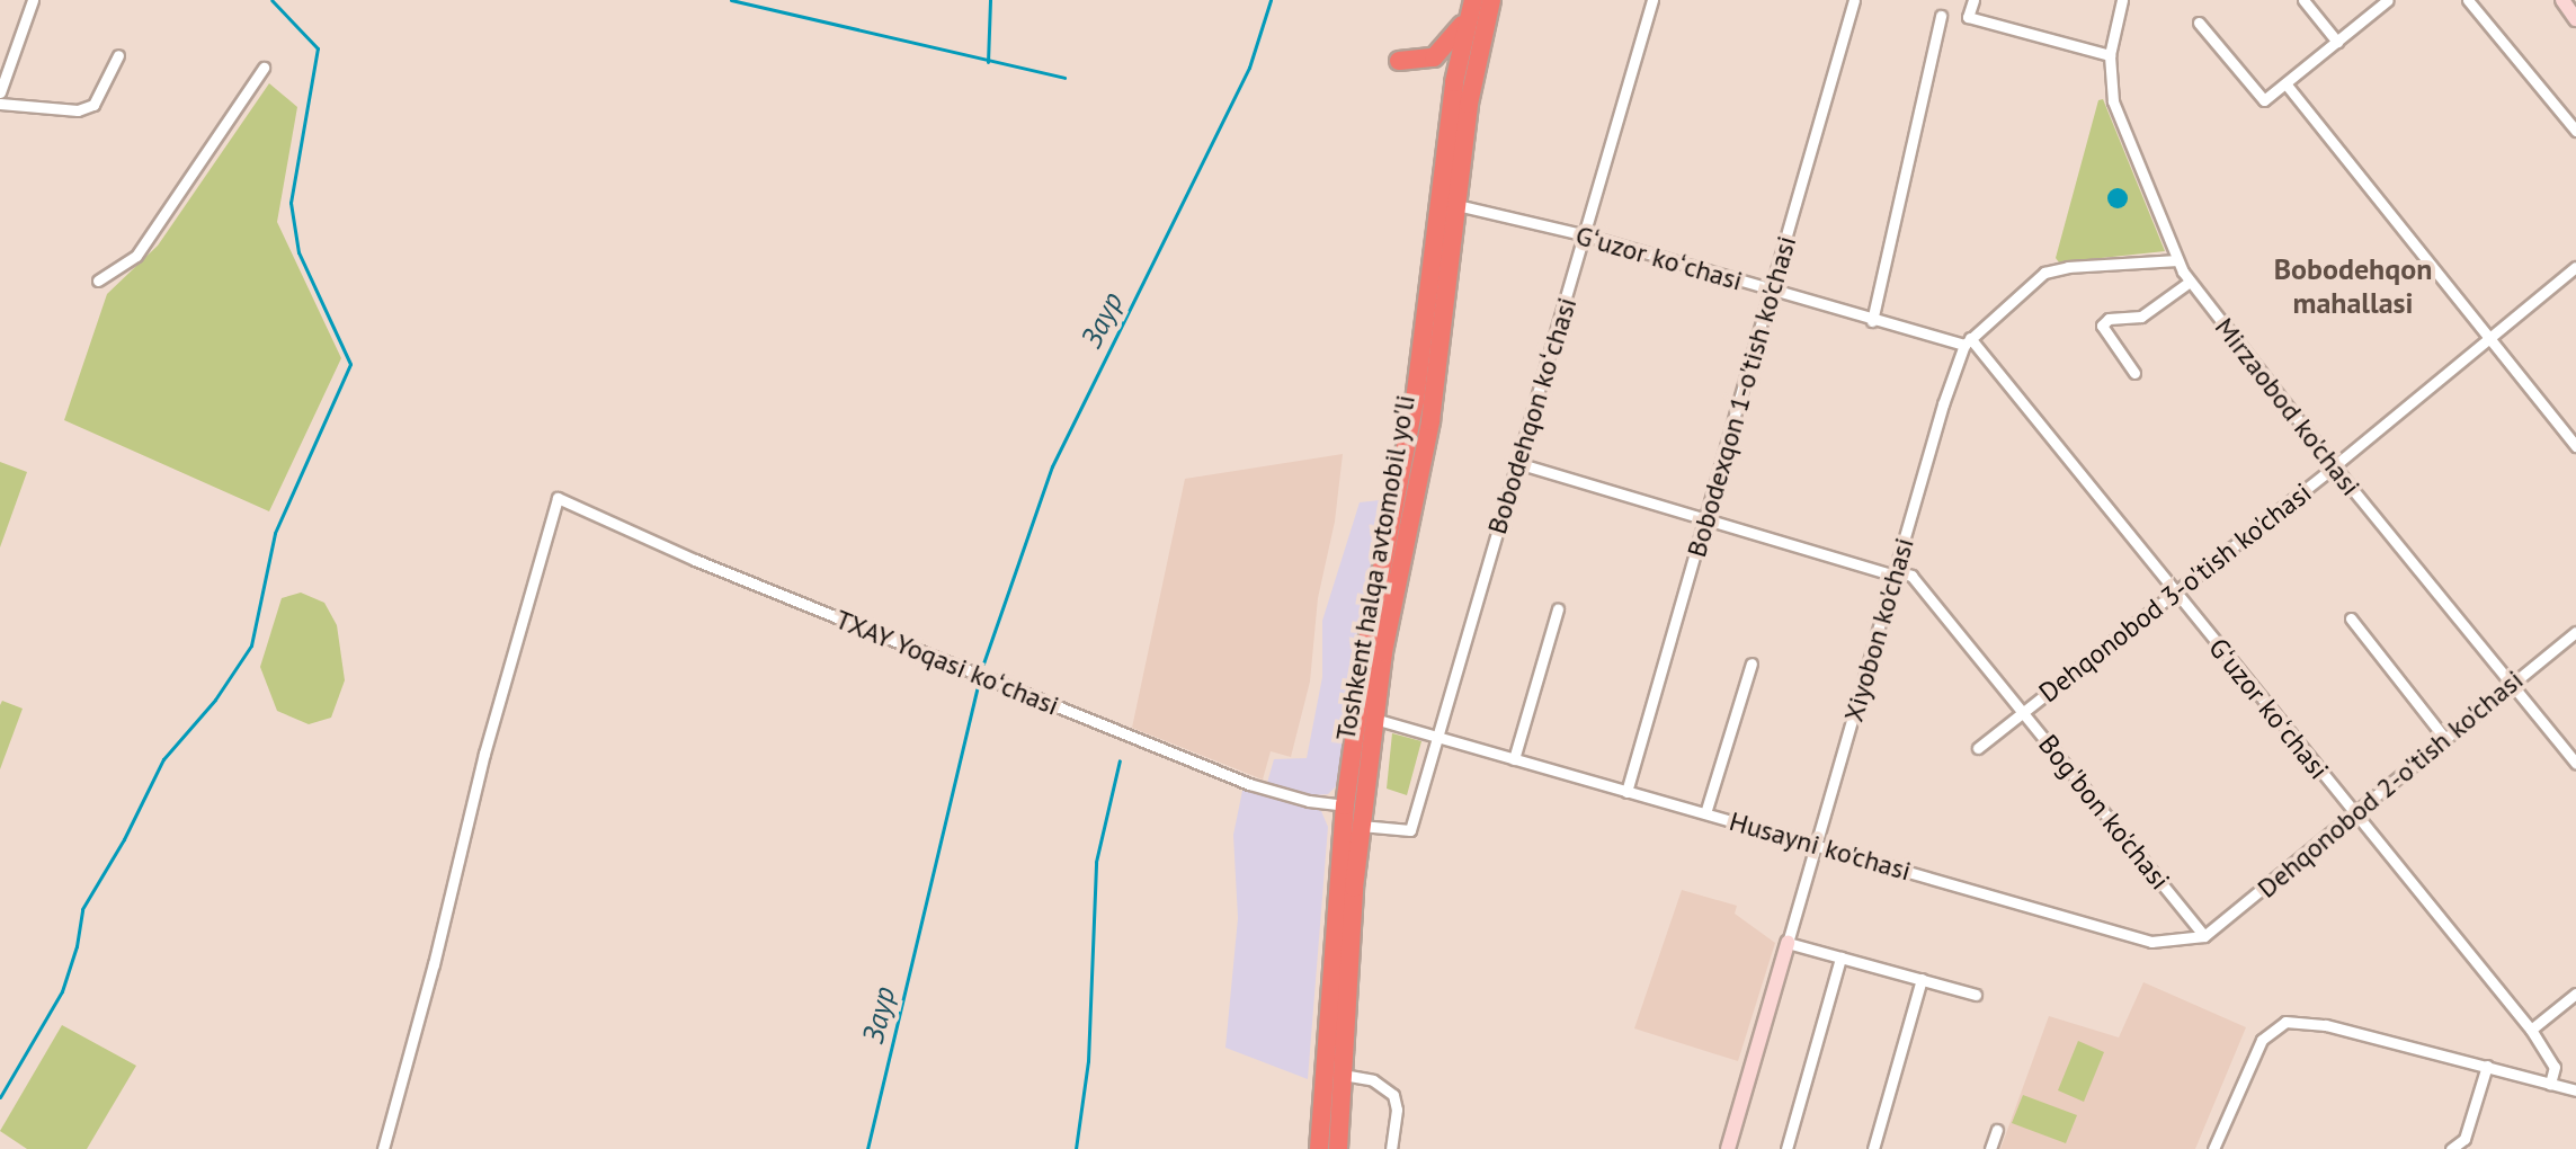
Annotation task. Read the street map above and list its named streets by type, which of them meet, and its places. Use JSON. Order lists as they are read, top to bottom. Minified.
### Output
{"streets":{"highway":["Toshkent halqa avtomobil yo'li"],"street":["Gʻuzor koʻchasi","Bobodexqon 1-o'tish ko'chasi","Mirzaobod ko'chasi","Bobodehqon koʻchasi","Dehqonobod 3-o'tish ko'chasi","Xiyobon ko'chasi","TXAY Yoqasi koʻchasi","Dehqonobod 2-o'tish ko'chasi","Bog'bon ko'chasi","Husayni ko'chasi"]},"crossings":[["Gʻuzor koʻchasi","Bobodexqon 1-o'tish ko'chasi"],["Gʻuzor koʻchasi","Bobodehqon koʻchasi"],["Gʻuzor koʻchasi","Toshkent halqa avtomobil yo'li"],["Gʻuzor koʻchasi","Dehqonobod 3-o'tish ko'chasi"],["Gʻuzor koʻchasi","Xiyobon ko'chasi"],["Gʻuzor koʻchasi","Dehqonobod 2-o'tish ko'chasi"],["Bobodexqon 1-o'tish ko'chasi","Bog'bon ko'chasi"],["Bobodexqon 1-o'tish ko'chasi","Husayni ko'chasi"],["Mirzaobod ko'chasi","Dehqonobod 3-o'tish ko'chasi"],["Mirzaobod ko'chasi","Dehqonobod 2-o'tish ko'chasi"],["Bobodehqon koʻchasi","Toshkent halqa avtomobil yo'li"],["Bobodehqon koʻchasi","Bog'bon ko'chasi"],["Bobodehqon koʻchasi","Husayni ko'chasi"],["Toshkent halqa avtomobil yo'li","TXAY Yoqasi koʻchasi"],["Toshkent halqa avtomobil yo'li","Husayni ko'chasi"],["Dehqonobod 3-o'tish ko'chasi","Bog'bon ko'chasi"],["Xiyobon ko'chasi","Bog'bon ko'chasi"],["Xiyobon ko'chasi","Husayni ko'chasi"],["Dehqonobod 2-o'tish ko'chasi","Bog'bon ko'chasi"],["Dehqonobod 2-o'tish ko'chasi","Husayni ko'chasi"],["Bog'bon ko'chasi","Husayni ko'chasi"]],"districts":["Bobodehqon mahallasi"],"water":["Заур"]}
